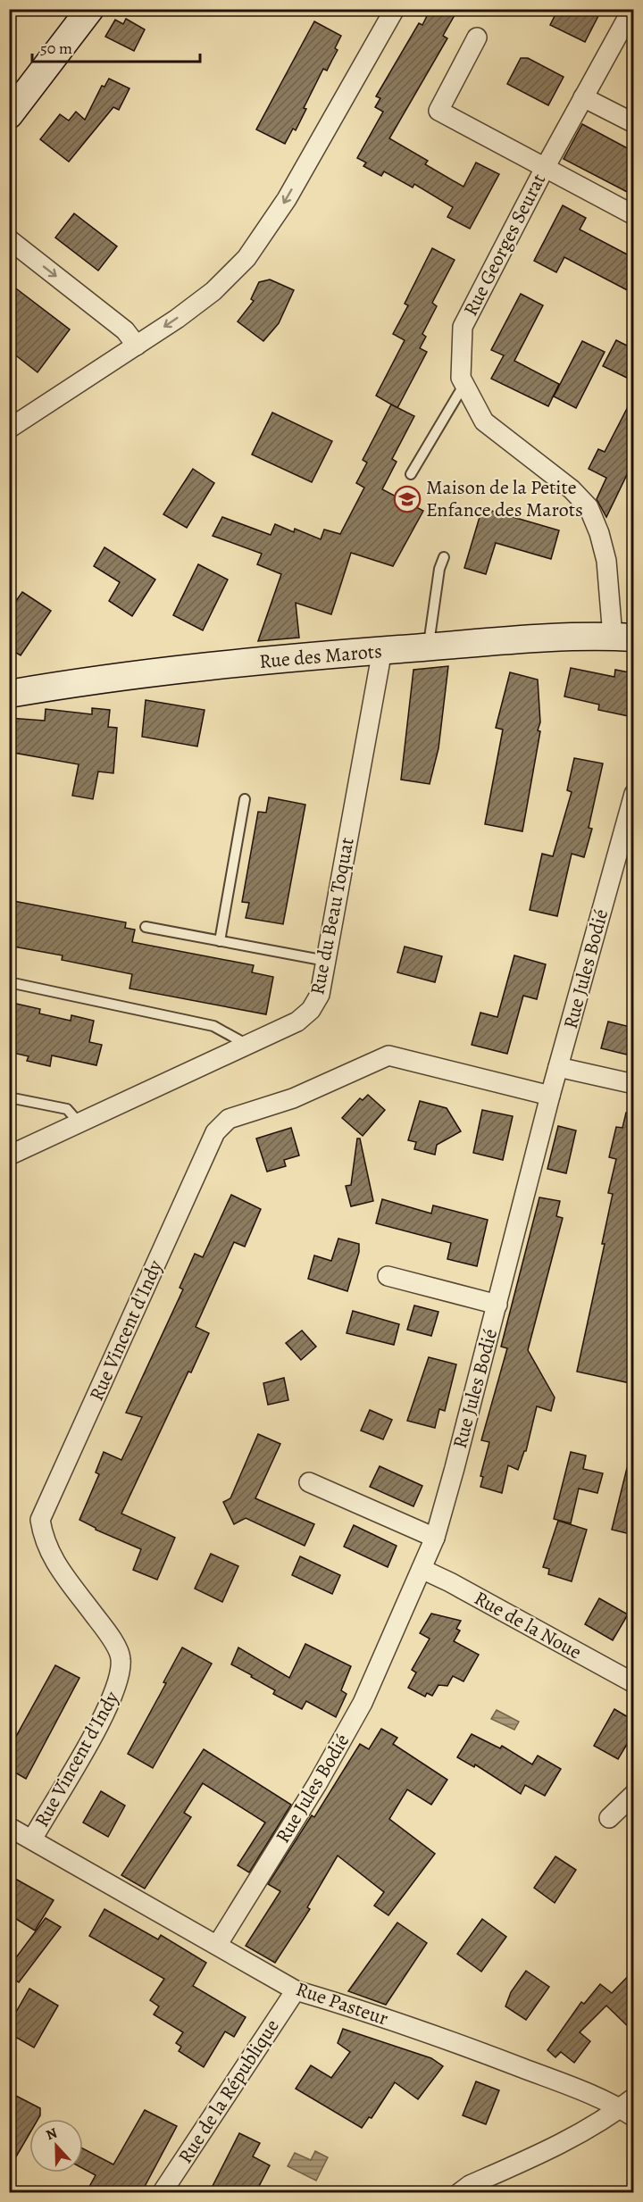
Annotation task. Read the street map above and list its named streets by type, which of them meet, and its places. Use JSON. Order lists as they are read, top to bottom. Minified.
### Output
{"streets":{"main road":["Rue des Marots"],"street":["Rue Georges Seurat","Rue du Beau Toquat","Rue Jules Bodié","Rue Vincent d'Indy","Rue de la Noue","Rue Pasteur","Rue de la République"]},"crossings":[["Rue Georges Seurat","Rue des Marots"],["Rue des Marots","Rue du Beau Toquat"],["Rue Jules Bodié","Rue Vincent d'Indy"],["Rue Jules Bodié","Rue de la Noue"],["Rue Jules Bodié","Rue Pasteur"],["Rue Vincent d'Indy","Rue Pasteur"],["Rue Pasteur","Rue de la République"]],"places":{"school or university":["Maison de la Petite Enfance des Marots"]},"scale_bar":"50 m","north":"top"}
